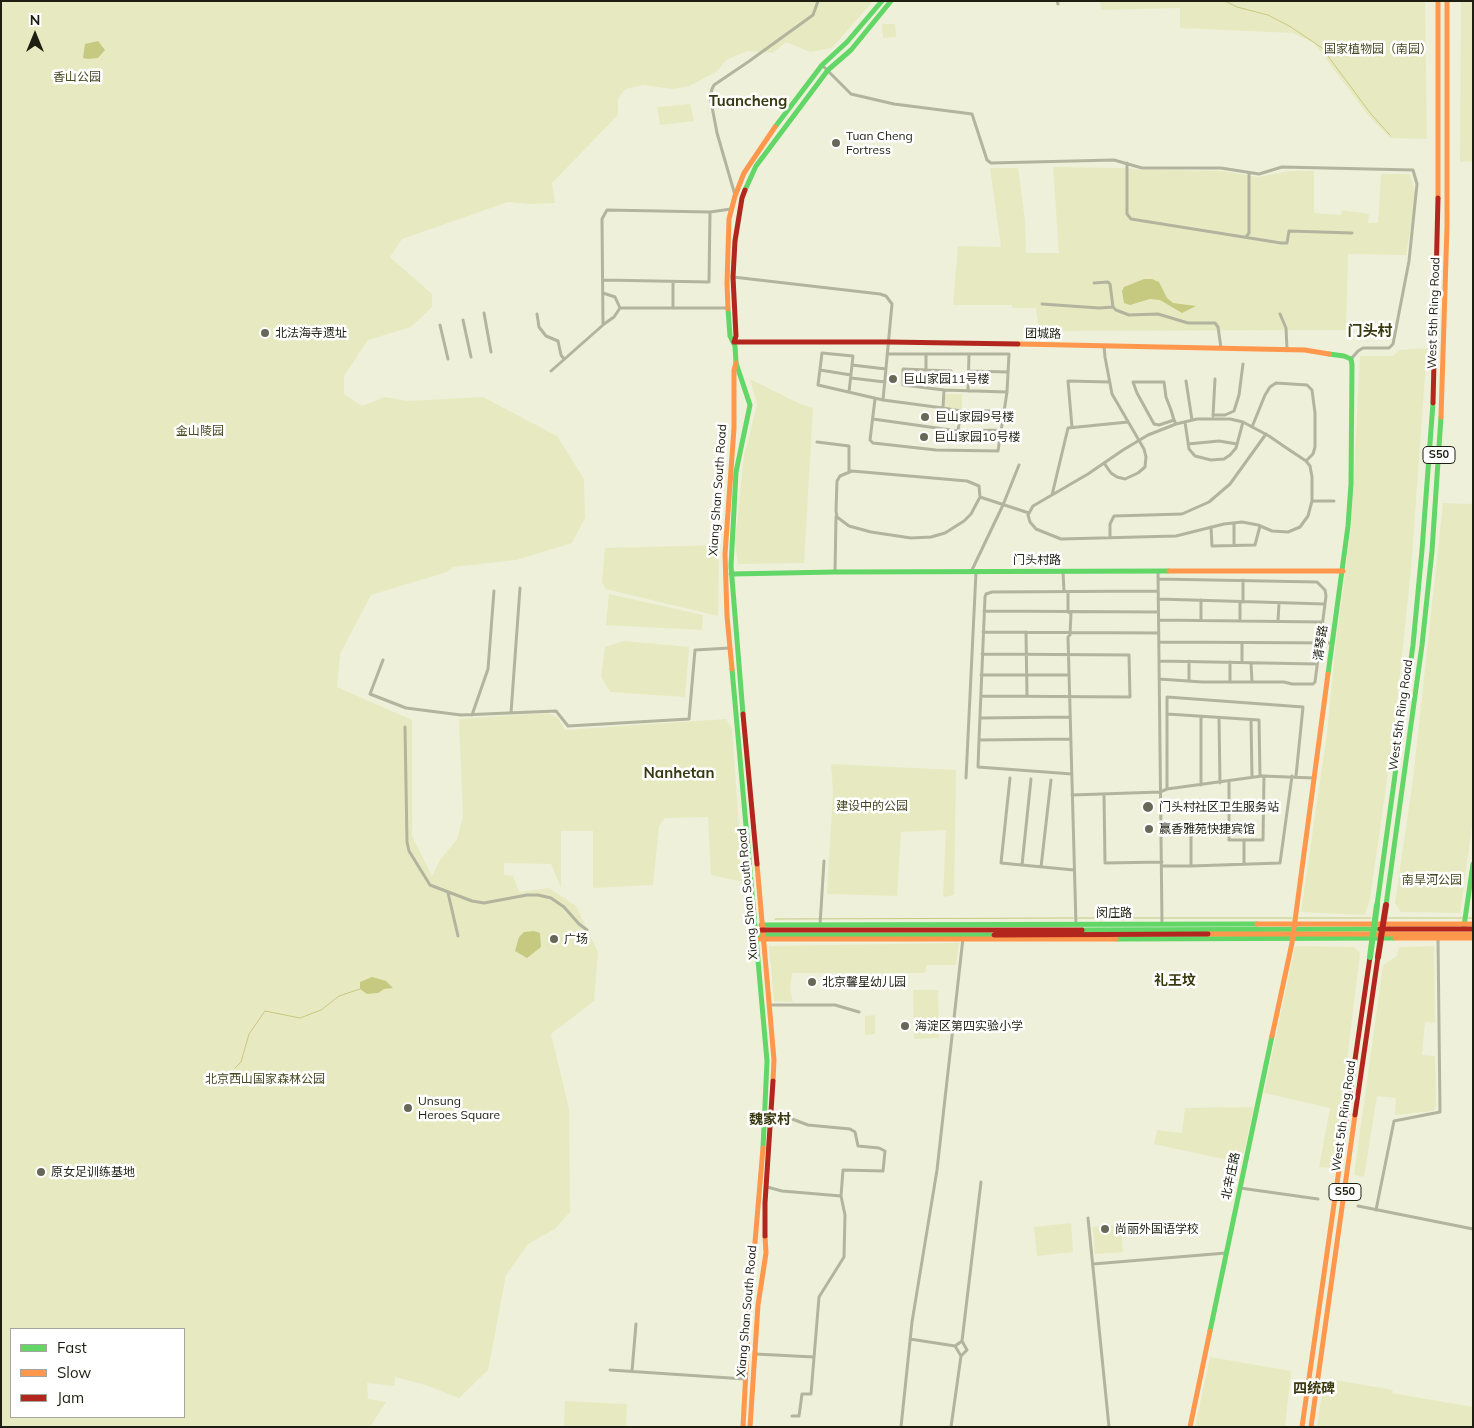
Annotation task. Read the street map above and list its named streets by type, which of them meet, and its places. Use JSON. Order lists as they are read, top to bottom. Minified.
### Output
{"streets":{"main road":["West 5th Ring Road","团城路","S50","Xiang Shan South Road","门头村路","清琴路","闵庄路","北辛庄路"]},"crossings":[["团城路","Xiang Shan South Road"],["团城路","清琴路"],["Xiang Shan South Road","门头村路"],["Xiang Shan South Road","闵庄路"],["门头村路","清琴路"],["清琴路","闵庄路"],["清琴路","北辛庄路"],["闵庄路","北辛庄路"]],"districts":["Tuancheng","门头村","Nanhetan","礼王坟","魏家村","四统碑"],"parks":["国家植物园（南园）","香山公园","金山陵园","建设中的公园","南旱河公园","北京西山国家森林公园"],"places":["Tuan Cheng Fortress","北法海寺遗址","巨山家园11号楼","巨山家园9号楼","巨山家园10号楼","门头村社区卫生服务站","赢香雅苑快捷宾馆","广场","北京馨星幼儿园","海淀区第四实验小学","Unsung Heroes Square","原女足训练基地","尚丽外国语学校"],"legend":["Fast","Slow","Jam"],"north":"top"}
